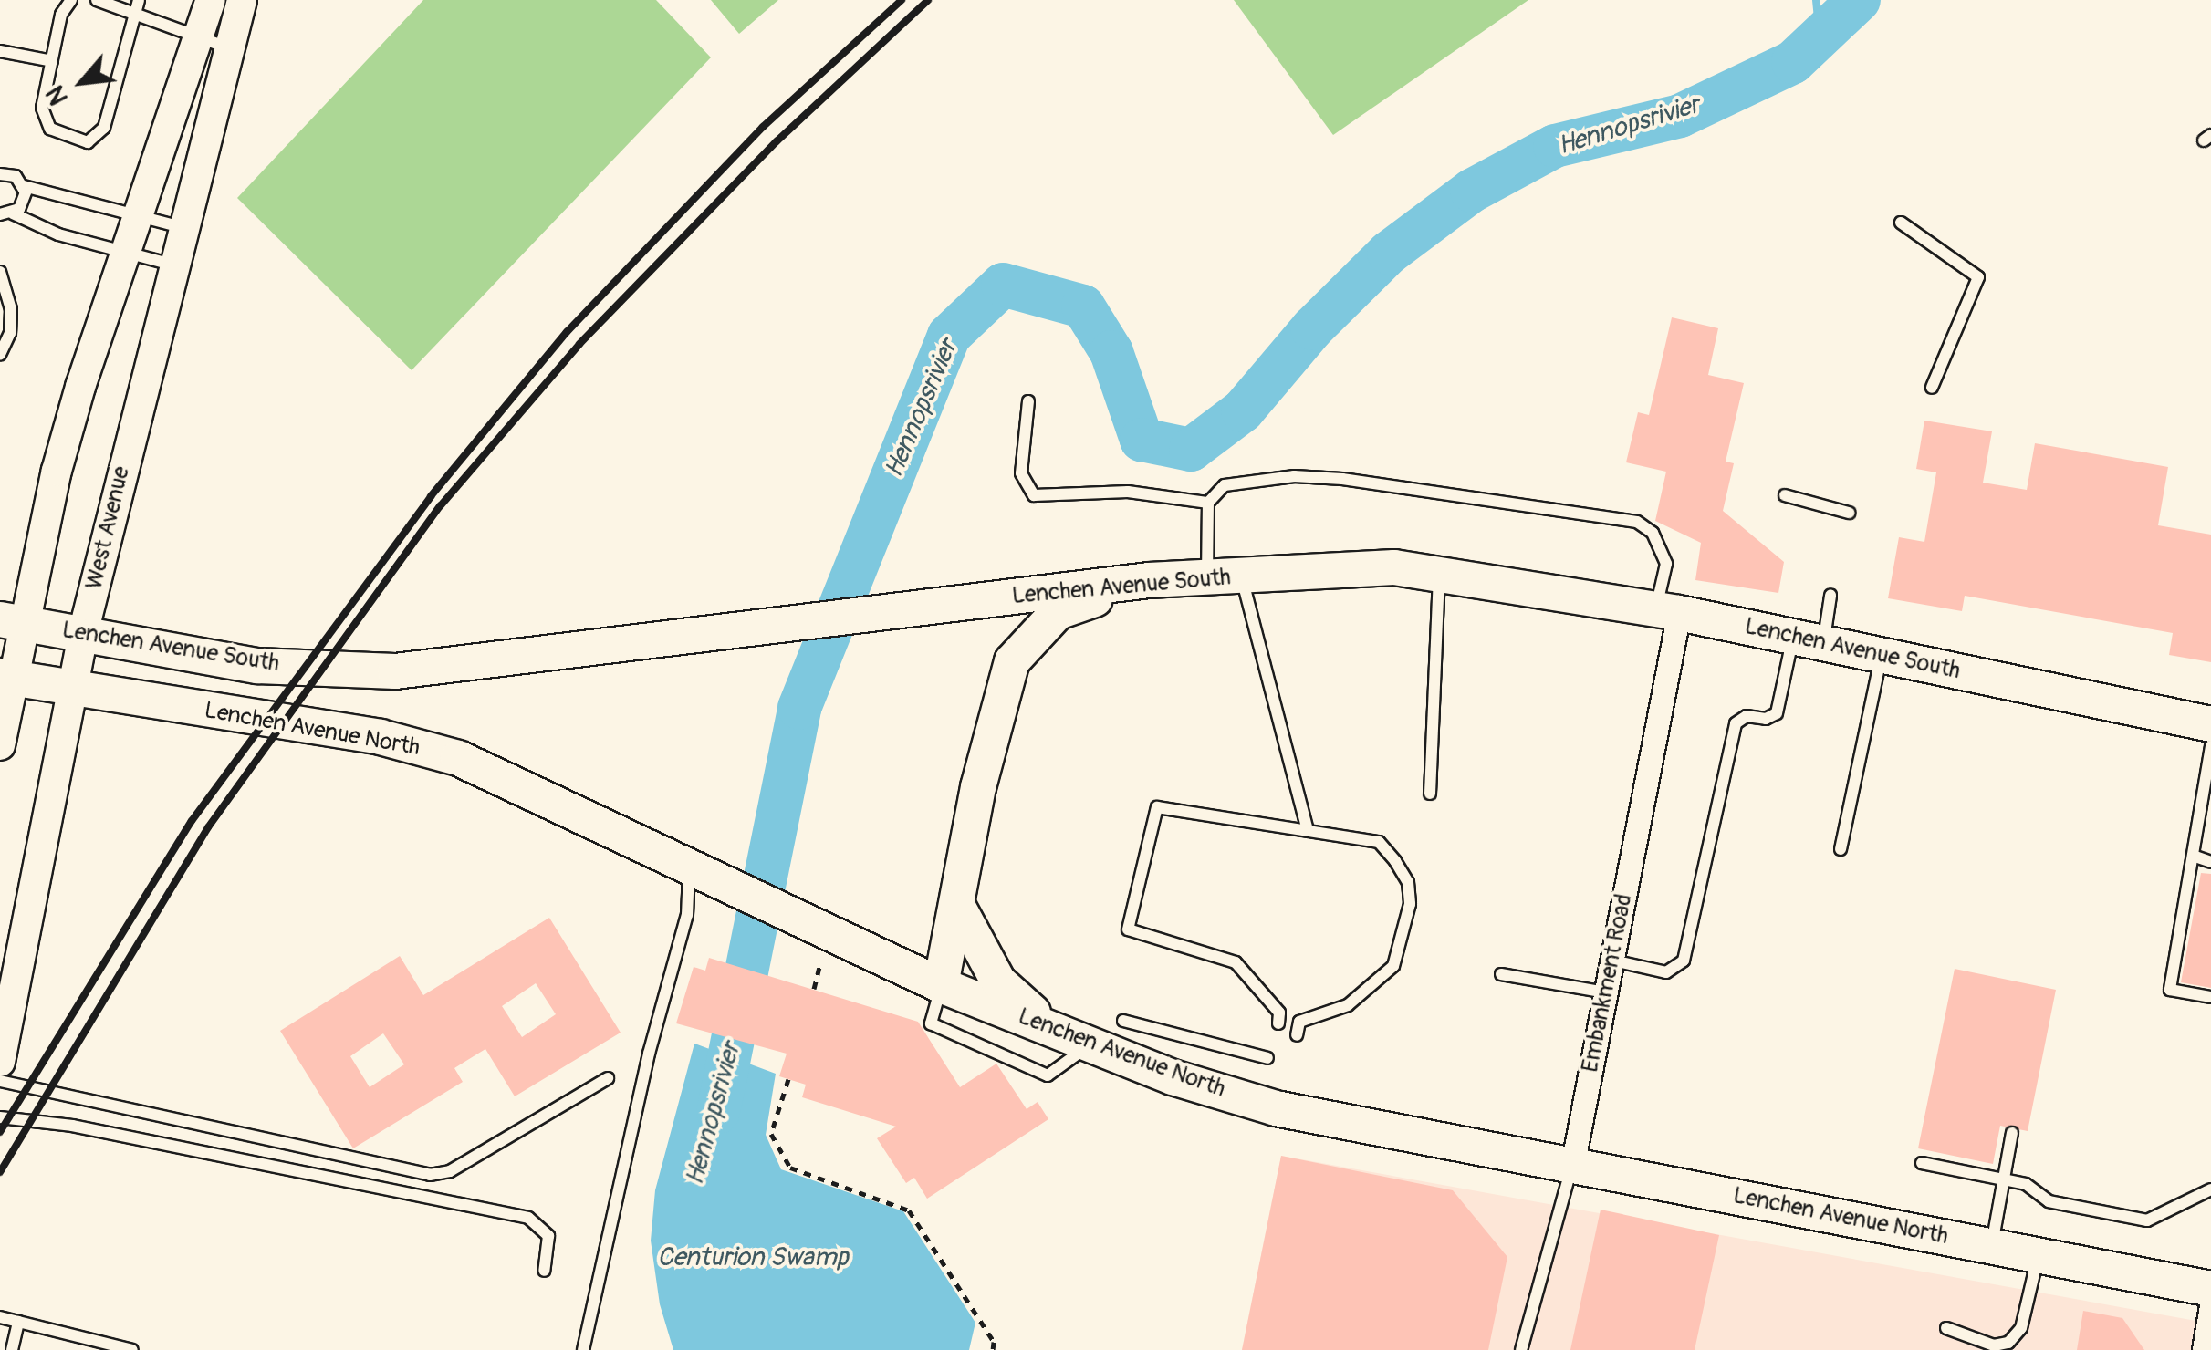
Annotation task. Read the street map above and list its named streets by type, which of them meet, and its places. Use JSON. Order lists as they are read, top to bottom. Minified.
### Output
{"streets":{"main road":["Lenchen Avenue South","Lenchen Avenue North"],"street":["West Avenue","Embankment Road"]},"crossings":[["West Avenue","Lenchen Avenue South"],["West Avenue","Lenchen Avenue North"],["Lenchen Avenue South","Embankment Road"],["Lenchen Avenue North","Embankment Road"]],"water":["Hennopsrivier","Centurion Swamp"],"north":"bottom left"}
